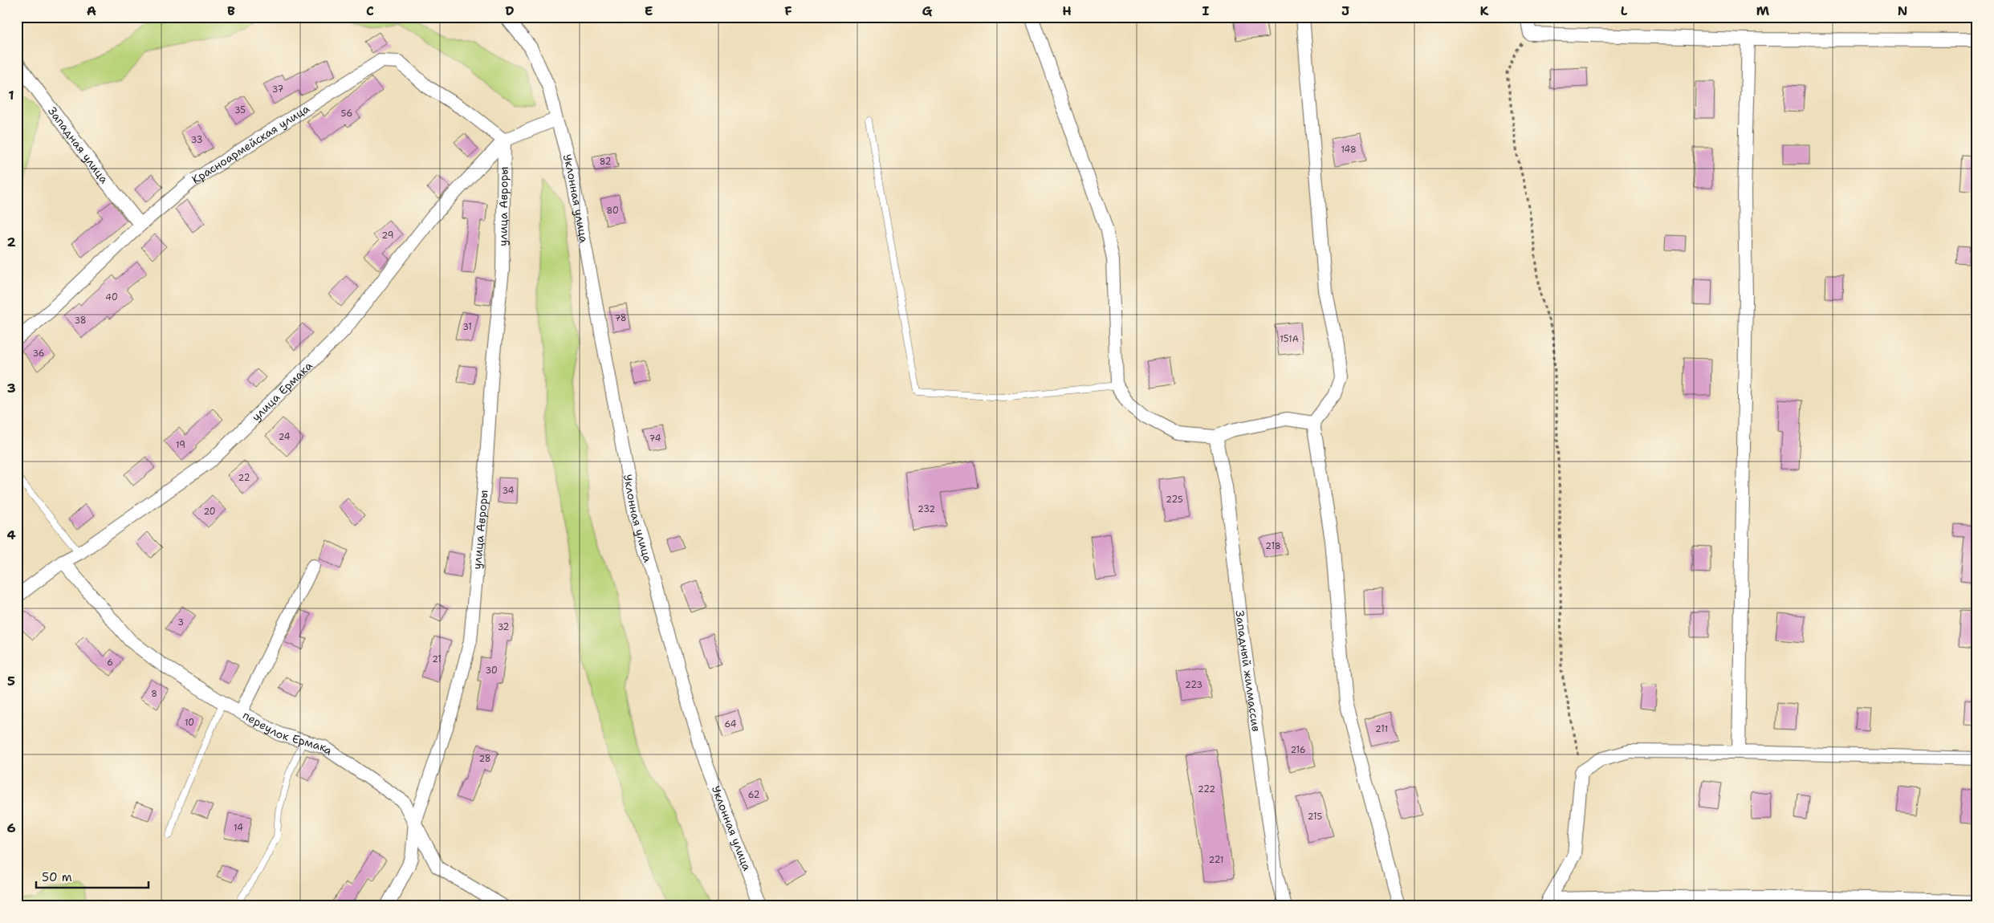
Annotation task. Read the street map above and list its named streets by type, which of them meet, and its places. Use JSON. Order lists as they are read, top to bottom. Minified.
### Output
{"streets":{"street":["Западная улица","Красноармейская улица","Уклонная улица","улица Авроры","улица Ермака","Западный жилмассив","переулок Ермака"]},"crossings":[["Западная улица","Красноармейская улица"],["Красноармейская улица","улица Авроры"],["Красноармейская улица","улица Ермака"],["улица Авроры","улица Ермака"],["улица Авроры","переулок Ермака"],["улица Ермака","переулок Ермака"]],"house_numbers":["37","35","56","33","148","82","80","29","40","78","38","31","151А","36","24","74","19","22","34","225","232","20","218","3","32","21","6","30","223","8","10","64","211","216","28","222","62","215","14","221"],"scale_bar":"50 m","grid":{"columns":["A","B","C","D","E","F","G","H","I","J","K","L","M","N"],"rows":["1","2","3","4","5","6"]}}
